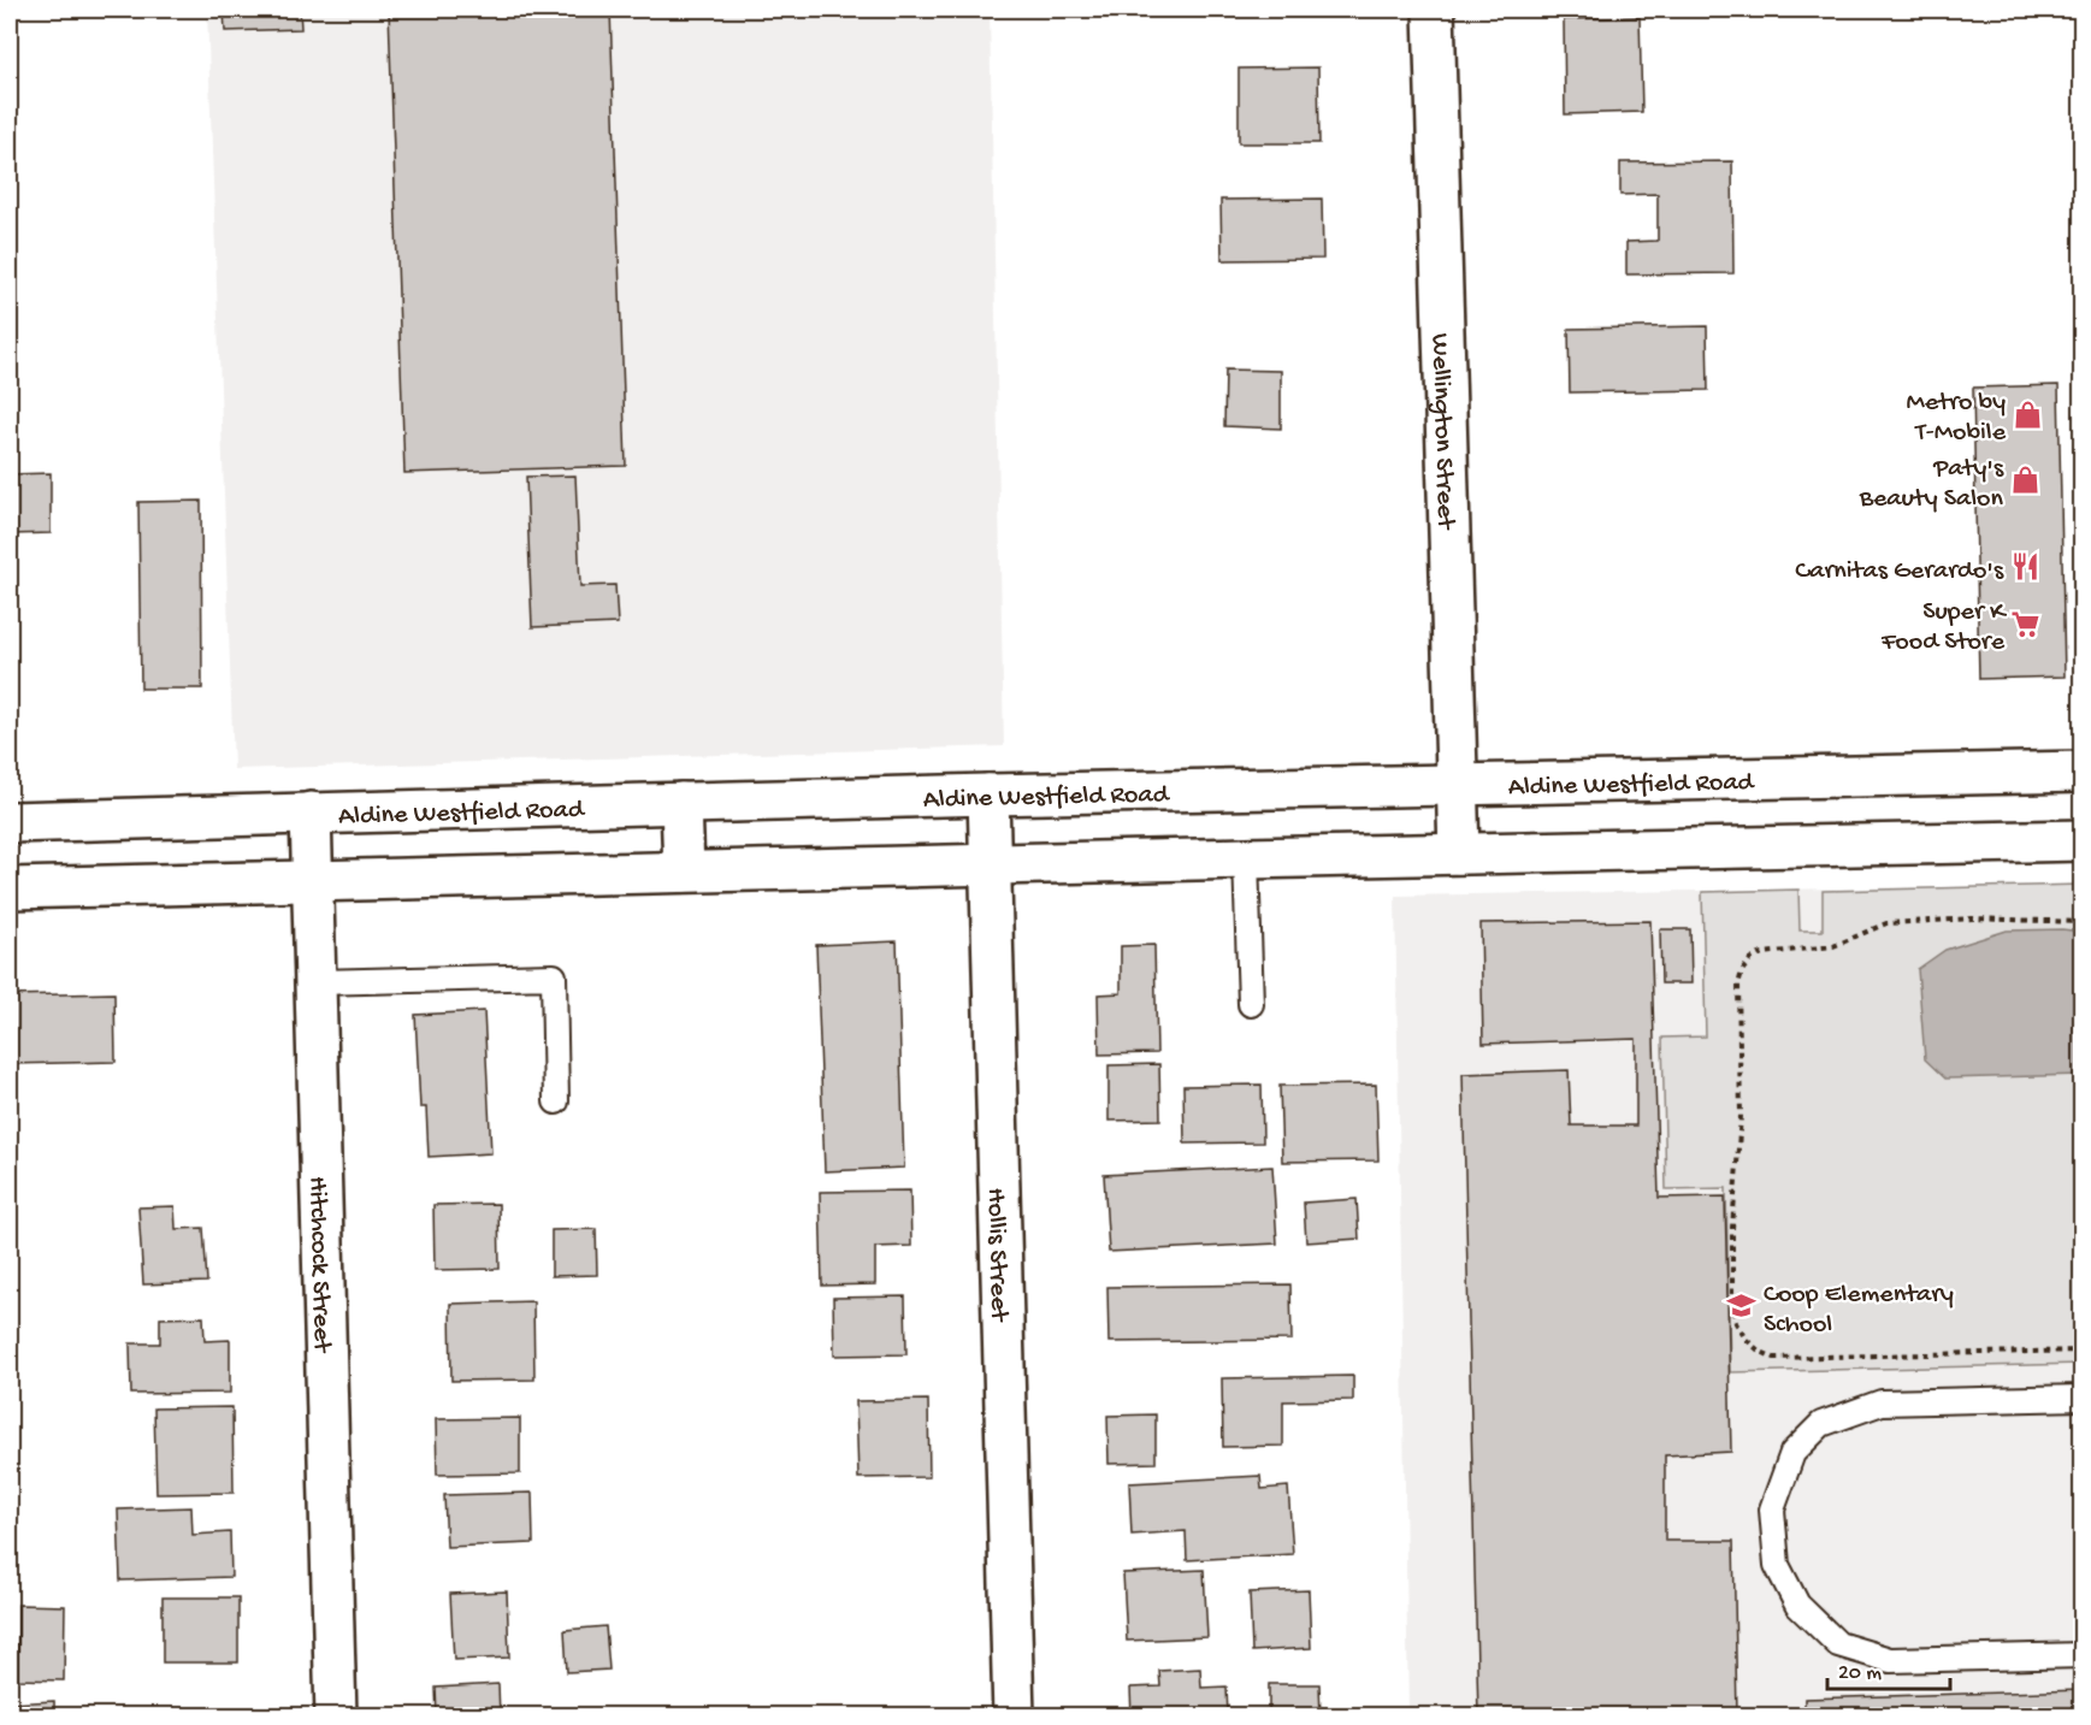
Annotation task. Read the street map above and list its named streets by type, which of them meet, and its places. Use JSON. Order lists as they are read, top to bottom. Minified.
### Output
{"streets":{"main road":["Wellington Street","Aldine Westfield Road","Hollis Street","Hitchcock Street"]},"crossings":[["Wellington Street","Aldine Westfield Road"],["Aldine Westfield Road","Hollis Street"],["Aldine Westfield Road","Hitchcock Street"]],"places":{"shop":["Metro by T-Mobile","Paty's Beauty Salon"],"restaurant":["Carnitas Gerardo's"],"supermarket":["Super K Food Store"],"school or university":["Coop Elementary School"]},"scale_bar":"20 m"}
